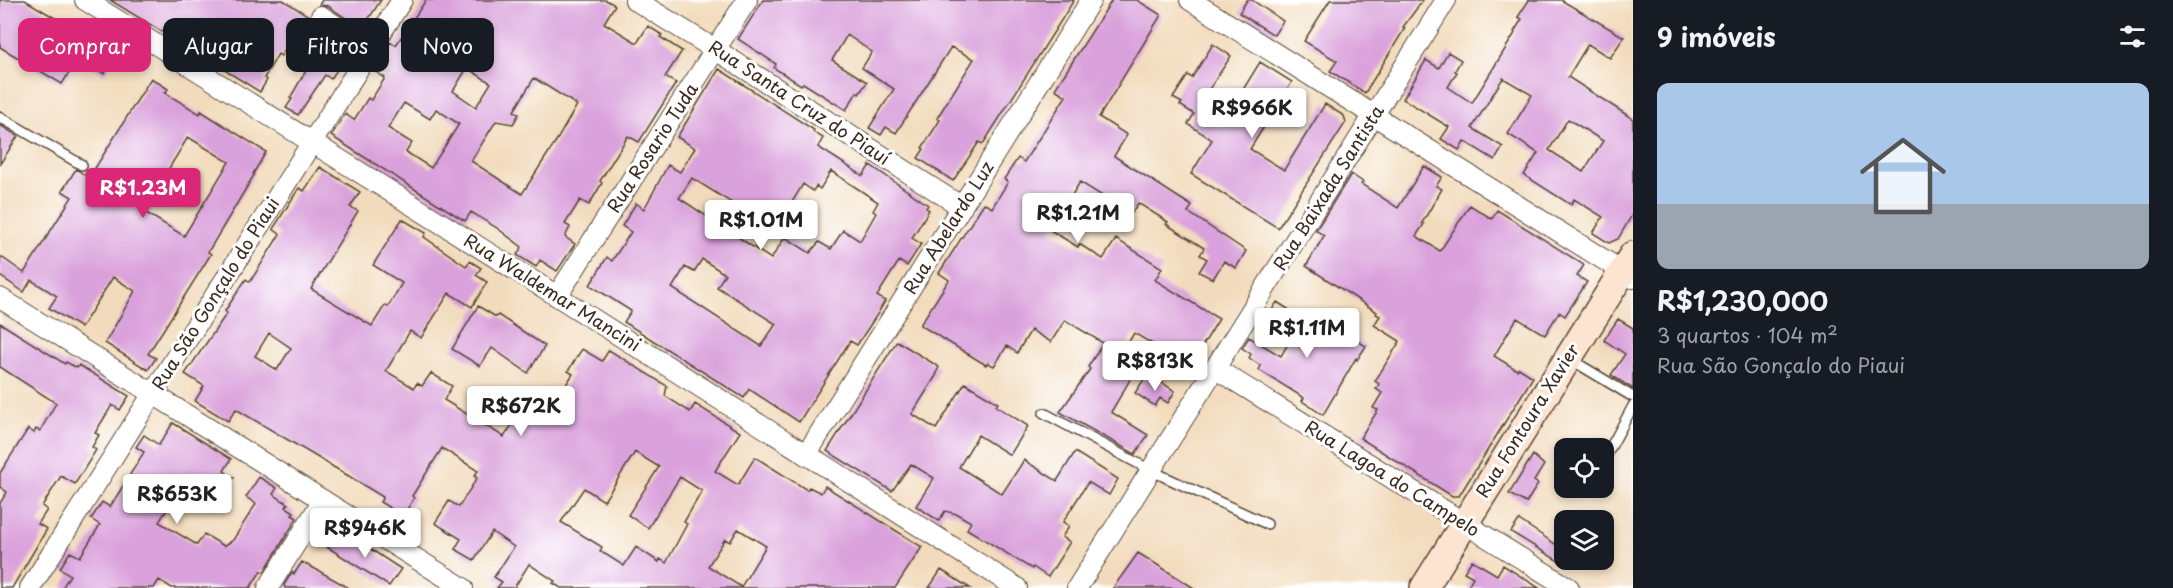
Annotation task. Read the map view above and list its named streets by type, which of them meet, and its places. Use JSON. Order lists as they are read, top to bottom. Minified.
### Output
{"streets":{"main road":["Rua Fontoura Xavier"],"street":["Rua Santa Cruz do Piauí","Rua Rosario Tuda","Rua Baixada Santista","Rua Abelardo Luz","Rua Waldemar Mancini","Rua São Gonçalo do Piaui","Rua Lagoa do Campelo"]},"crossings":[["Rua Santa Cruz do Piauí","Rua Rosario Tuda"],["Rua Santa Cruz do Piauí","Rua Abelardo Luz"],["Rua Rosario Tuda","Rua Waldemar Mancini"],["Rua Baixada Santista","Rua Lagoa do Campelo"],["Rua Abelardo Luz","Rua Waldemar Mancini"],["Rua Waldemar Mancini","Rua São Gonçalo do Piaui"],["Rua Fontoura Xavier","Rua Lagoa do Campelo"]],"page":{"heading":"9 imóveis","chip":["Comprar","Alugar","Filtros","Novo"],"list":[{"name":"R$1,230,000","note":"3 quartos · 104 m² · Rua São Gonçalo do Piaui"}],"price":["R$966K","R$1.23M","R$1.21M","R$1.01M","R$1.11M","R$813K","R$672K","R$653K","R$946K"]}}
